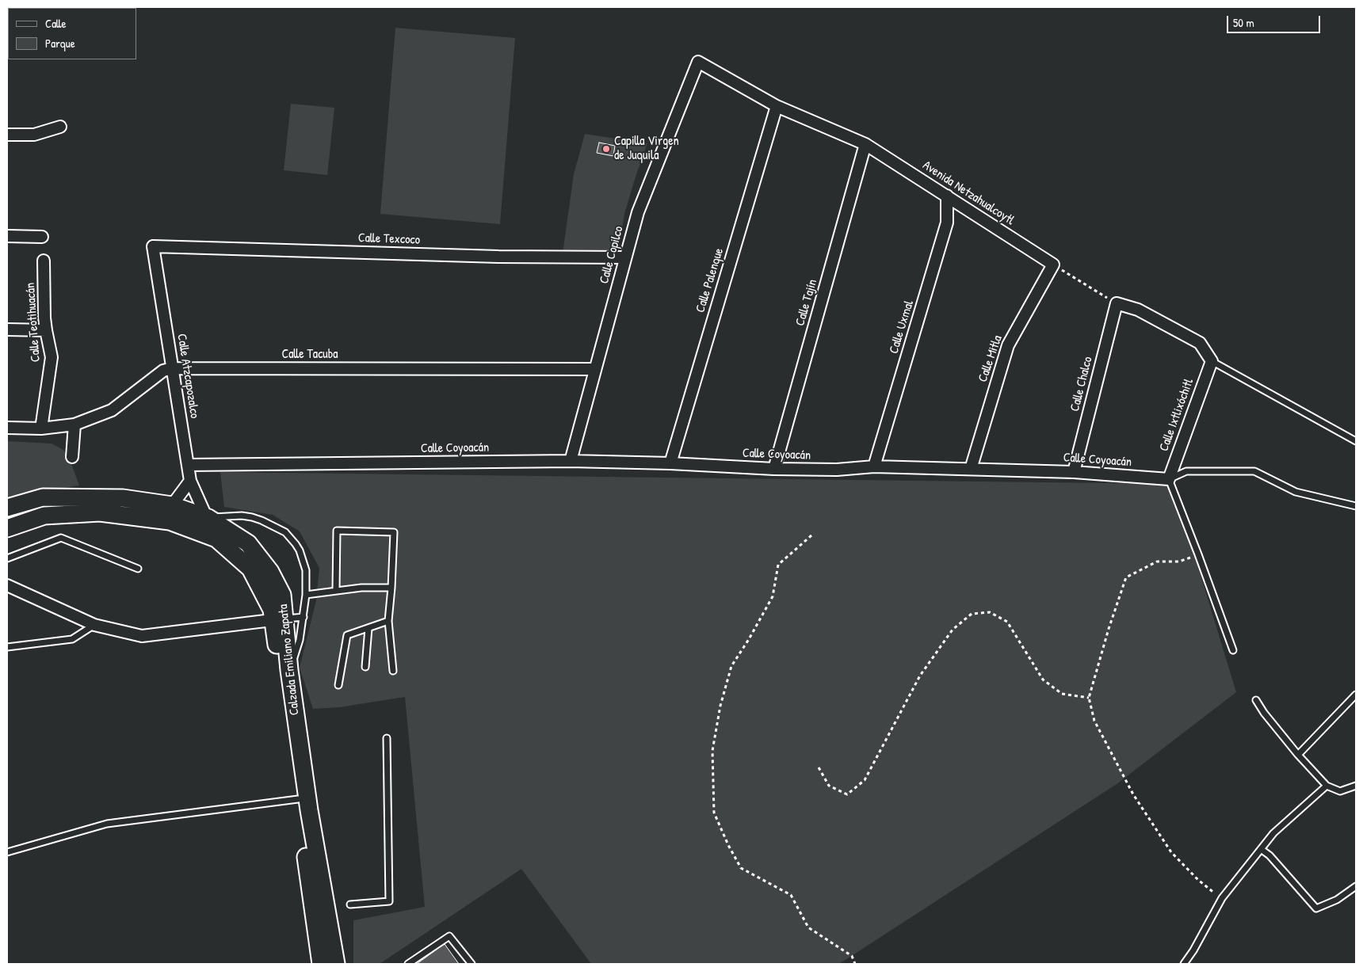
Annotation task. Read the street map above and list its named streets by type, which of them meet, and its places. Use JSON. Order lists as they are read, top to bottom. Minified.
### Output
{"streets":{"main road":["Calzada Emiliano Zapata"],"street":["Avenida Netzahualcoytl","Calle Texcoco","Calle Copilco","Calle Palenque","Calle Tajín","Calle Teotihuacán","Calle Uxmal","Calle Tacuba","Calle Mitla","Calle Atzcapozalco","Calle Chalco","Calle Ixtlixóchitl","Calle Coyoacán"]},"crossings":[["Avenida Netzahualcoytl","Calle Copilco"],["Avenida Netzahualcoytl","Calle Palenque"],["Avenida Netzahualcoytl","Calle Tajín"],["Avenida Netzahualcoytl","Calle Uxmal"],["Avenida Netzahualcoytl","Calle Mitla"],["Calle Texcoco","Calle Copilco"],["Calle Texcoco","Calle Atzcapozalco"],["Calle Copilco","Calle Tacuba"],["Calle Copilco","Calle Coyoacán"],["Calle Palenque","Calle Coyoacán"],["Calle Tajín","Calle Coyoacán"],["Calle Teotihuacán","Calle Tacuba"],["Calle Uxmal","Calle Coyoacán"],["Calle Tacuba","Calle Atzcapozalco"],["Calle Mitla","Calle Coyoacán"],["Calle Atzcapozalco","Calle Coyoacán"],["Calle Atzcapozalco","Calzada Emiliano Zapata"],["Calle Chalco","Calle Coyoacán"],["Calle Ixtlixóchitl","Calle Coyoacán"]],"places":["Capilla Virgen de Juquila"],"legend":["Calle","Parque"],"scale_bar":"50 m"}
